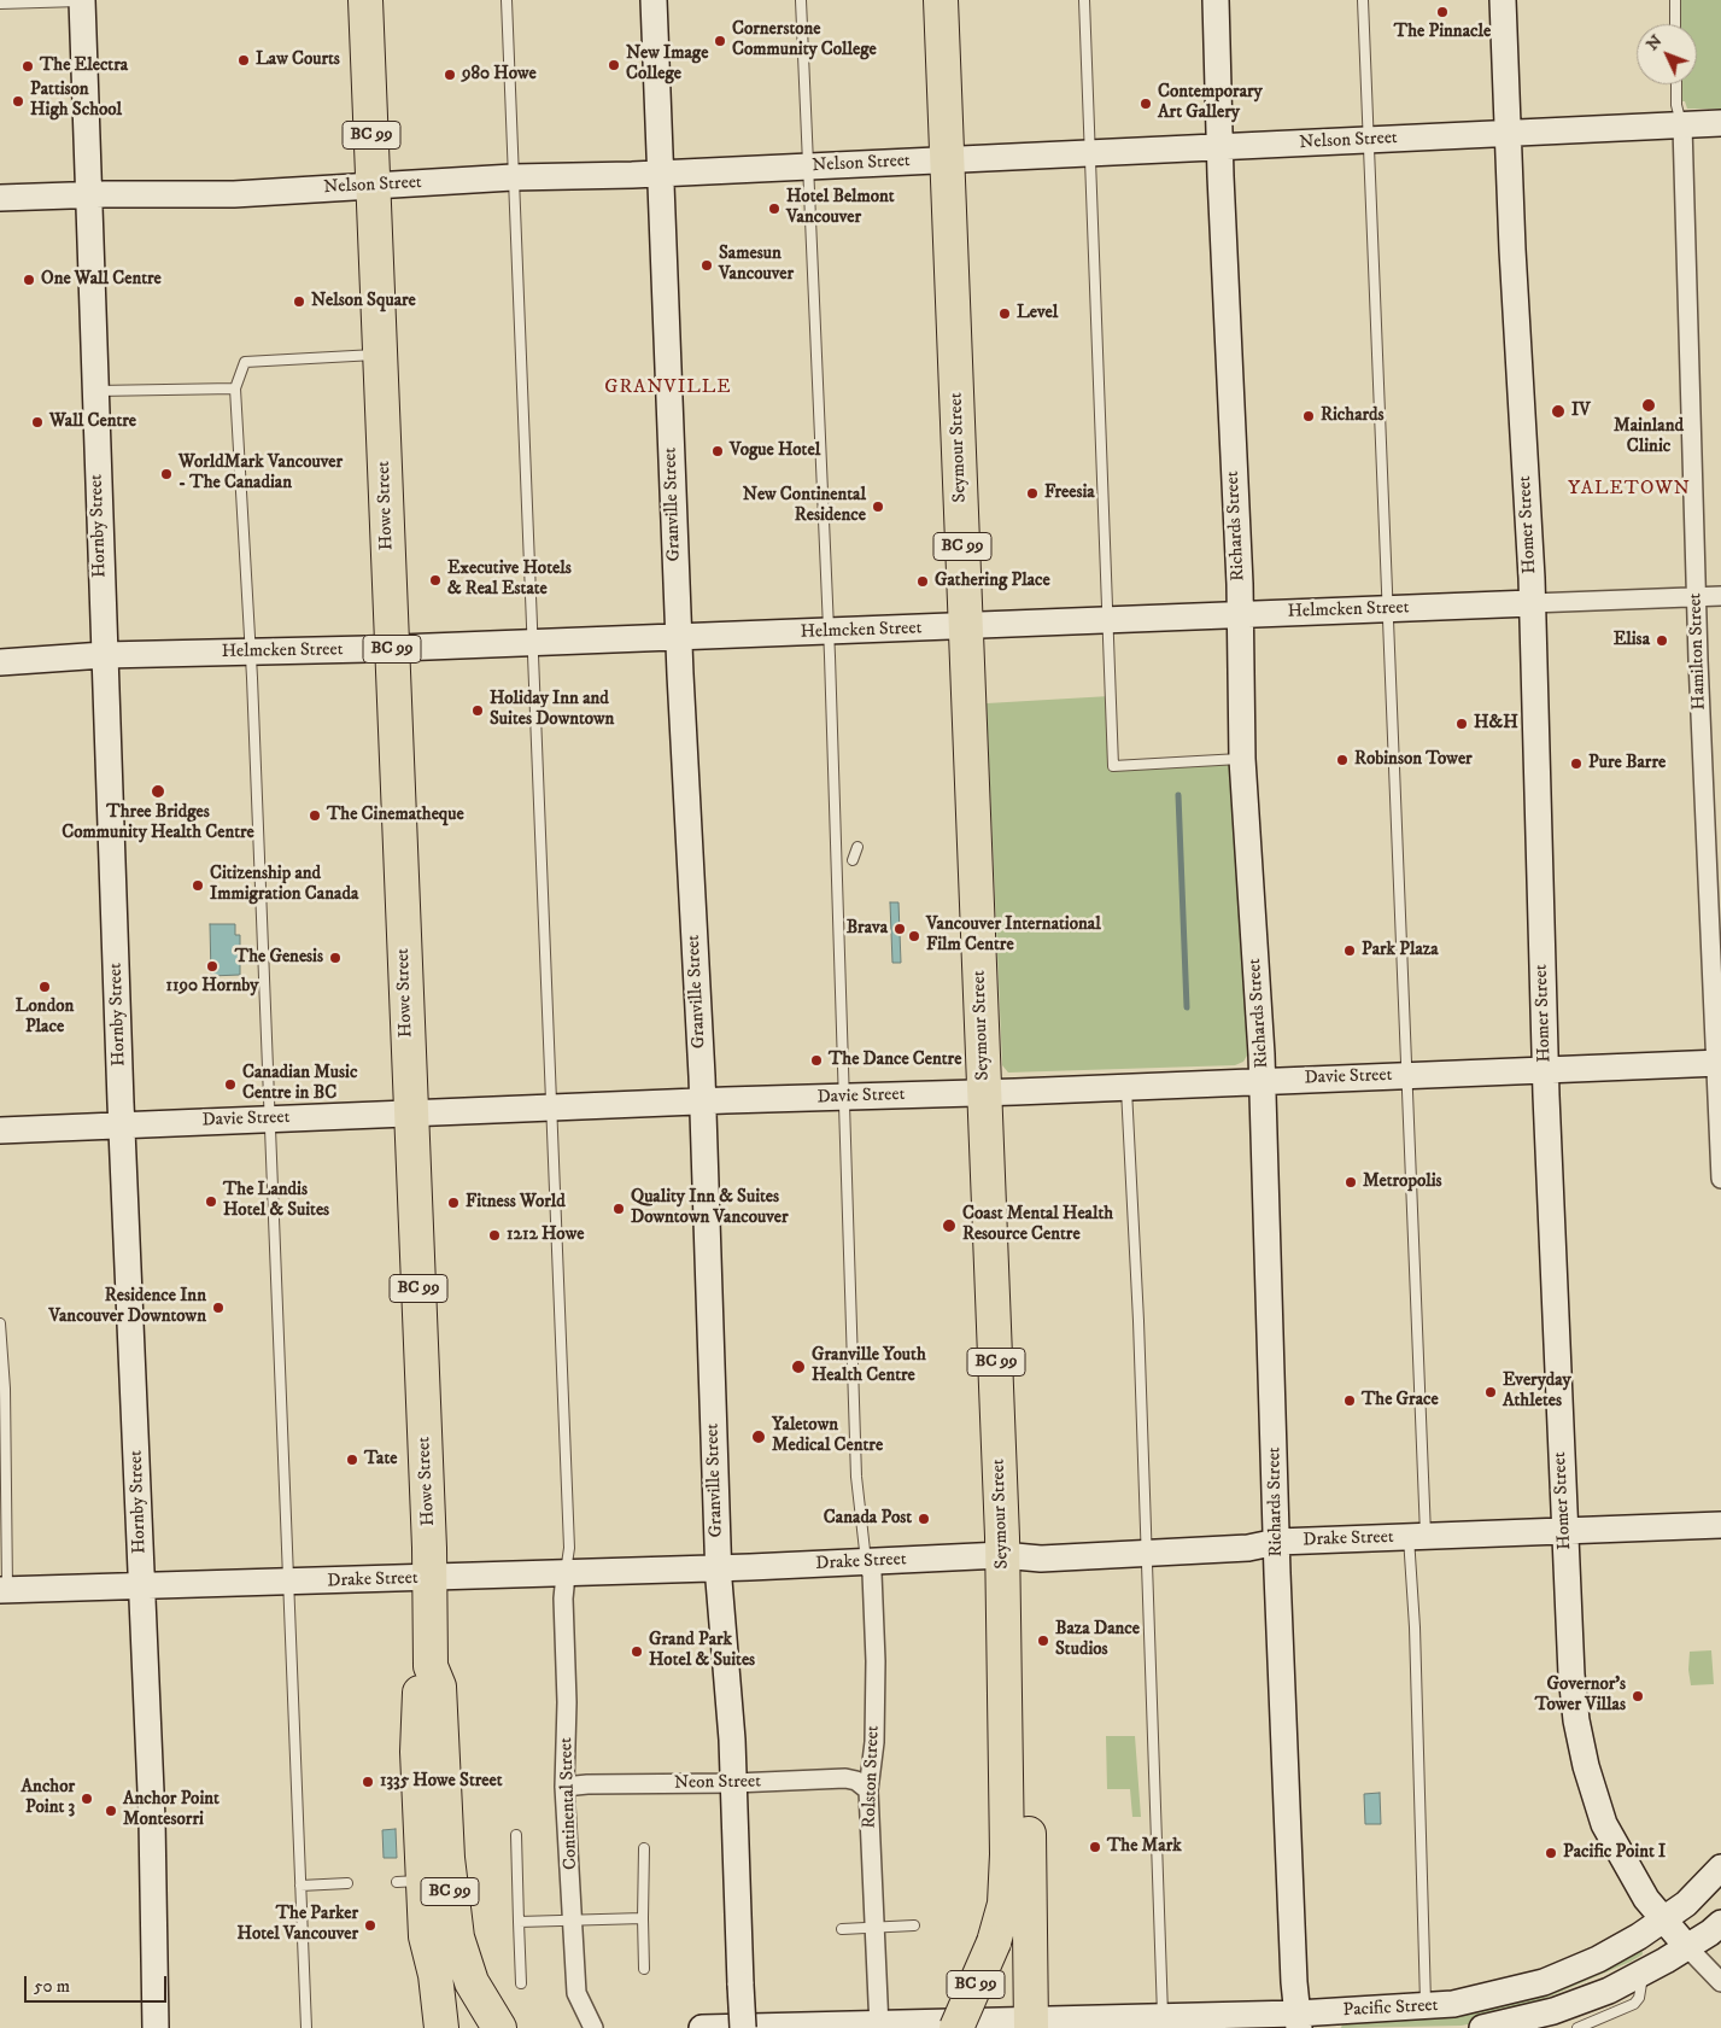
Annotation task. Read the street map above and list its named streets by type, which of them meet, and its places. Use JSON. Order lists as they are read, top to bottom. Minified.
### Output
{"streets":{"highway":["BC 99","Seymour Street","Howe Street"],"street":["Nelson Street","Granville Street","Homer Street","Hornby Street","Richards Street","Helmcken Street","Hamilton Street","Davie Street","Drake Street","Rolston Street","Neon Street","Continental Street","Pacific Street"]},"crossings":[["Nelson Street","Seymour Street"],["Nelson Street","Granville Street"],["Nelson Street","Howe Street"],["Nelson Street","Homer Street"],["Nelson Street","Hornby Street"],["Nelson Street","Richards Street"],["Nelson Street","Hamilton Street"],["Seymour Street","Helmcken Street"],["Seymour Street","Davie Street"],["Seymour Street","Drake Street"],["Granville Street","Helmcken Street"],["Granville Street","Davie Street"],["Granville Street","Drake Street"],["Granville Street","Neon Street"],["Howe Street","Helmcken Street"],["Howe Street","Davie Street"],["Howe Street","Drake Street"],["Homer Street","Helmcken Street"],["Homer Street","Davie Street"],["Homer Street","Drake Street"],["Homer Street","Pacific Street"],["Hornby Street","Helmcken Street"],["Hornby Street","Davie Street"],["Hornby Street","Drake Street"],["Richards Street","Helmcken Street"],["Richards Street","Davie Street"],["Richards Street","Drake Street"],["Richards Street","Pacific Street"],["Helmcken Street","Hamilton Street"],["Hamilton Street","Davie Street"],["Drake Street","Rolston Street"],["Drake Street","Continental Street"],["Rolston Street","Neon Street"],["Rolston Street","Pacific Street"],["Neon Street","Continental Street"]],"districts":["GRANVILLE","YALETOWN"],"places":["The Pinnacle","Cornerstone Community College","Law Courts","New Image College","The Electra","980 Howe","Pattison High School","Contemporary Art Gallery","Hotel Belmont Vancouver","Samesun Vancouver","One Wall Centre","Nelson Square","Level","Mainland Clinic","IV","Richards","Wall Centre","Vogue Hotel","WorldMark Vancouver - The Canadian","Freesia","New Continental Residence","Executive Hotels & Real Estate","Gathering Place","Elisa","Holiday Inn and Suites Downtown","H&H","Robinson Tower","Pure Barre","Three Bridges Community Health Centre","The Cinematheque","Citizenship and Immigration Canada","Brava","Vancouver International Film Centre","Park Plaza","The Genesis","1190 Hornby","London Place","The Dance Centre","Canadian Music Centre in BC","Metropolis","The Landis Hotel & Suites","Fitness World","Quality Inn & Suites Downtown Vancouver","Coast Mental Health Resource Centre","1212 Howe","Residence Inn Vancouver Downtown","Granville Youth Health Centre","Everyday Athletes","The Grace","Yaletown Medical Centre","Tate","Canada Post","Baza Dance Studios","Grand Park Hotel & Suites","Governor's Tower Villas","1335 Howe Street","Anchor Point 3","Anchor Point Montesorri","The Mark","Pacific Point I","The Parker Hotel Vancouver"],"scale_bar":"50 m","north":"top left"}
